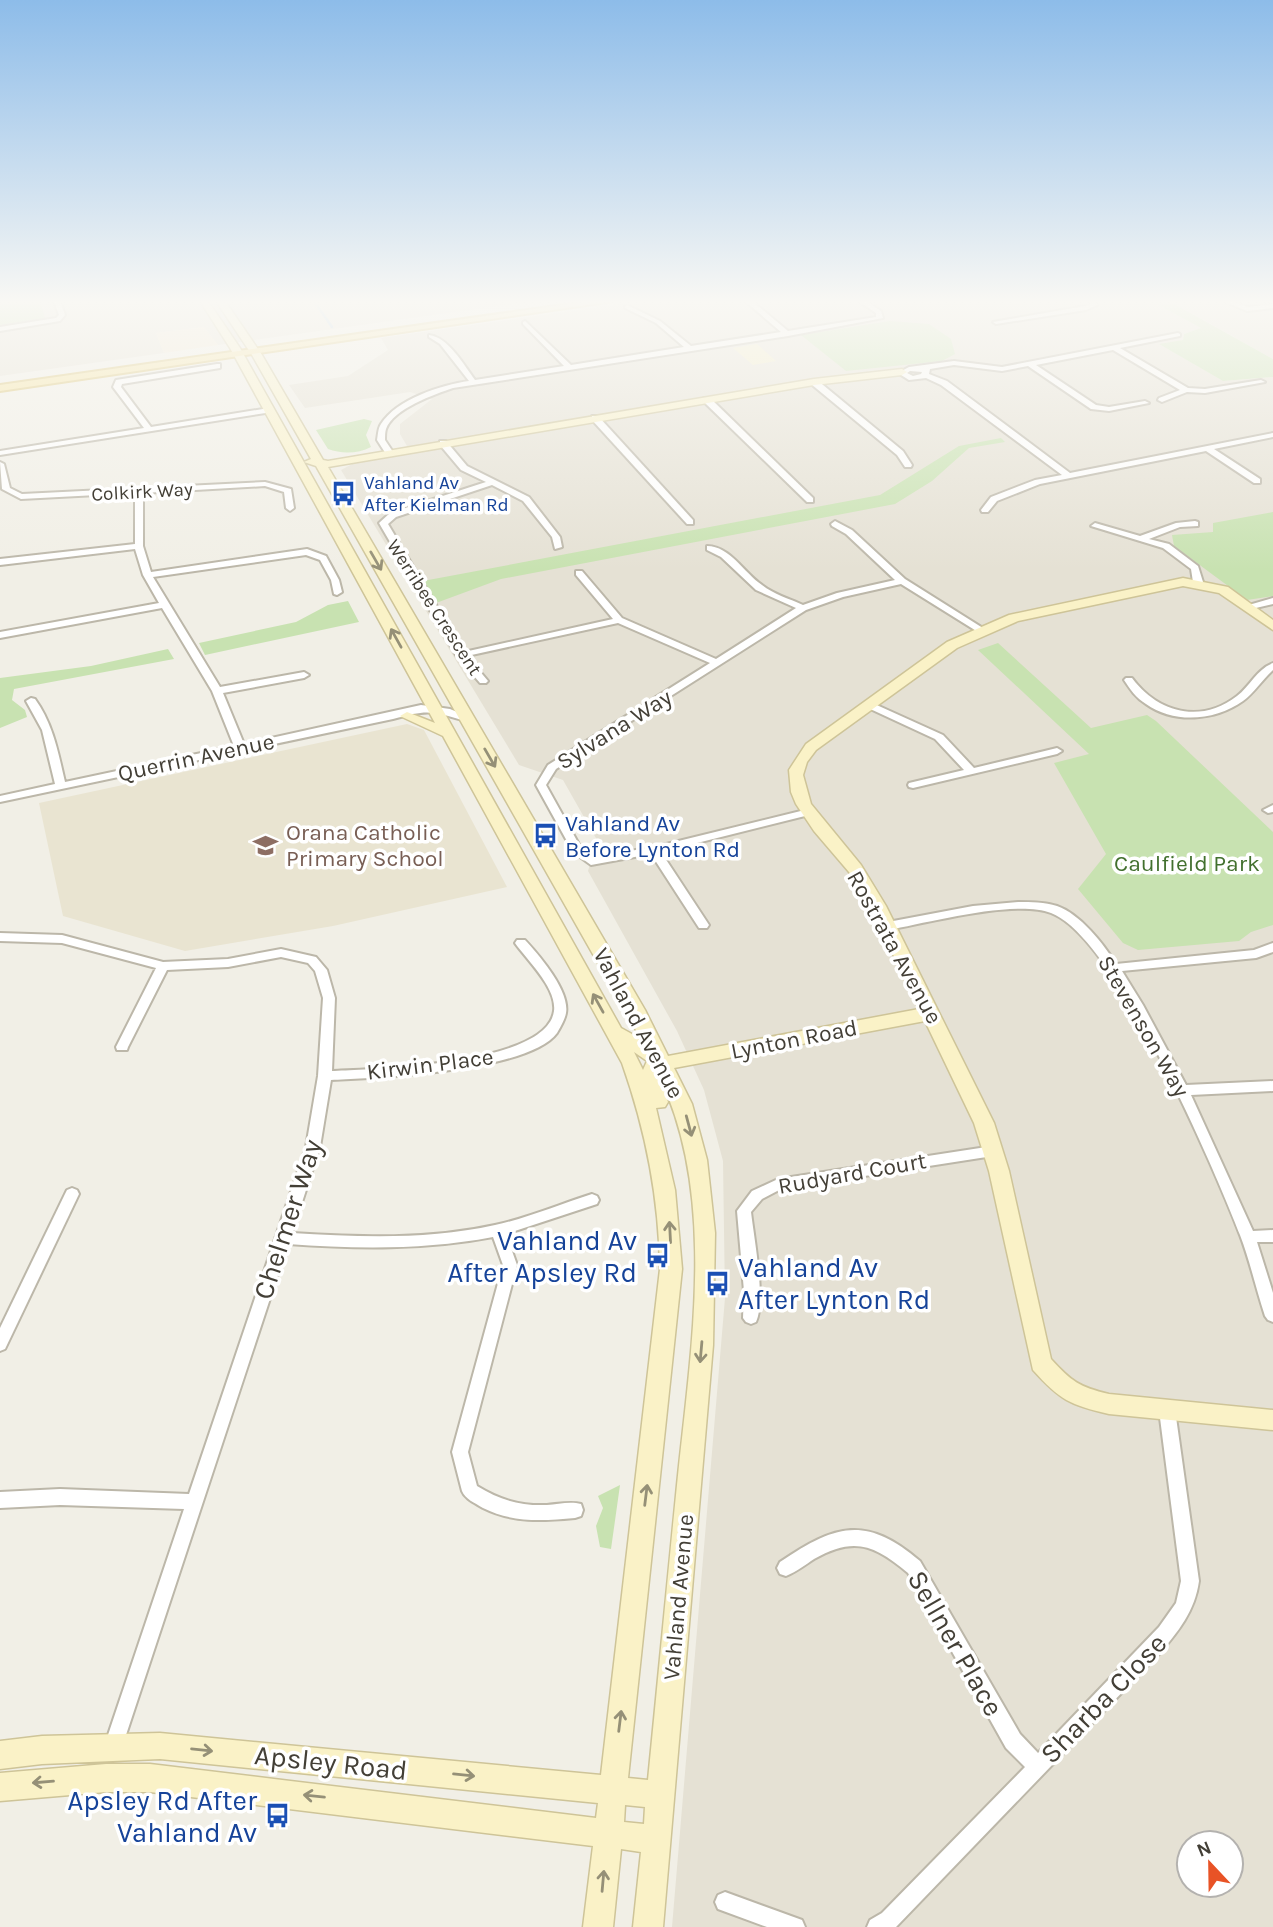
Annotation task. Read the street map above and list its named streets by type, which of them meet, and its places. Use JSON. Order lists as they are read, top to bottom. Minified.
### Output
{"streets":{"main road":["Rostrata Avenue","Vahland Avenue","Lynton Road","Apsley Road"],"street":["Colkirk Way","Werribee Crescent","Sylvana Way","Querrin Avenue","Stevenson Way","Kirwin Place","Rudyard Court","Chelmer Way","Sellner Place","Sharba Close"]},"crossings":[["Sylvana Way","Rostrata Avenue"],["Querrin Avenue","Vahland Avenue"],["Rostrata Avenue","Stevenson Way"],["Rostrata Avenue","Lynton Road"],["Rostrata Avenue","Rudyard Court"],["Rostrata Avenue","Sharba Close"],["Vahland Avenue","Lynton Road"],["Vahland Avenue","Apsley Road"],["Kirwin Place","Chelmer Way"],["Chelmer Way","Apsley Road"],["Sellner Place","Sharba Close"]],"parks":["Caulfield Park"],"places":{"bus stop":["Vahland Av After Kielman Rd","Vahland Av Before Lynton Rd","Vahland Av After Apsley Rd","Vahland Av After Lynton Rd","Apsley Rd After Vahland Av"],"school or university":["Orana Catholic Primary School"]},"north":"top"}
